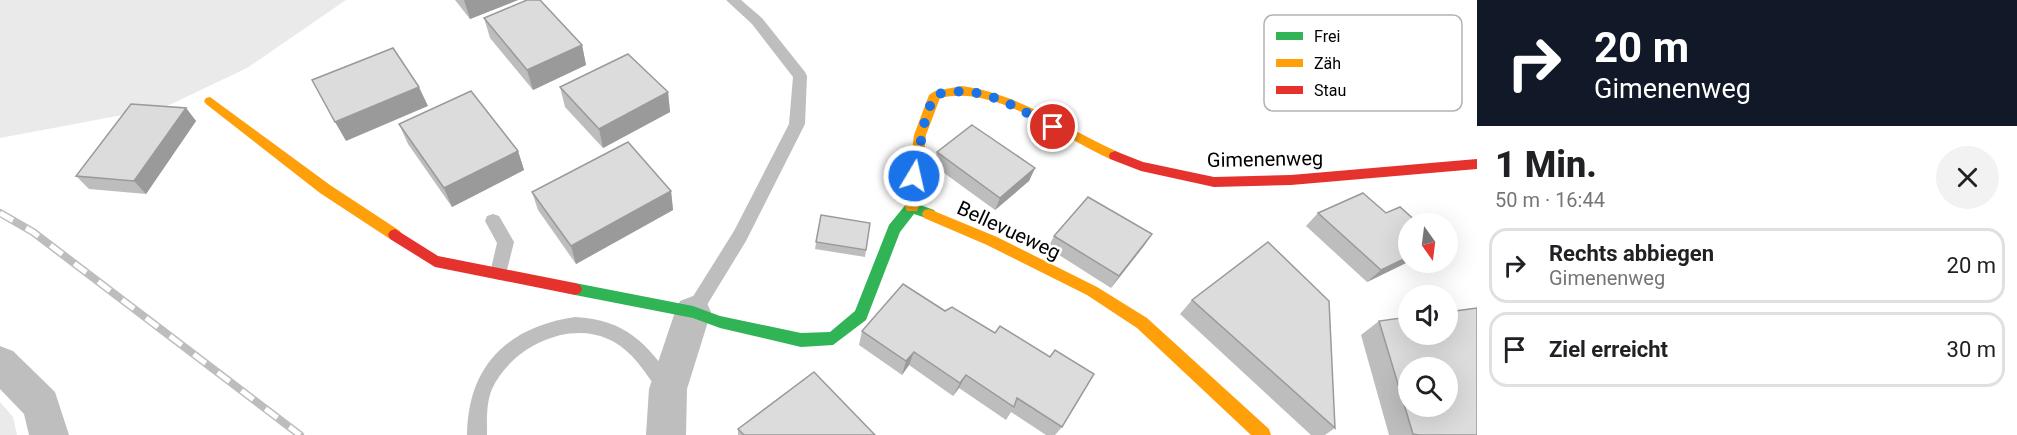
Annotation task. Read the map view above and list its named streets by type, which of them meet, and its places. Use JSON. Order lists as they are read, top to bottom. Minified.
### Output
{"streets":{"street":["Gimenenweg","Bellevueweg"]},"crossings":[["Gimenenweg","Bellevueweg"]],"legend":["Frei","Zäh","Stau"],"north":"bottom","page":{"turn":["20 m","Gimenenweg"],"heading":["1 Min.","50 m · 16:44"],"list":[{"name":"Rechts abbiegen","note":"Gimenenweg","value":"20 m"},{"name":"Ziel erreicht","value":"30 m"}]}}
